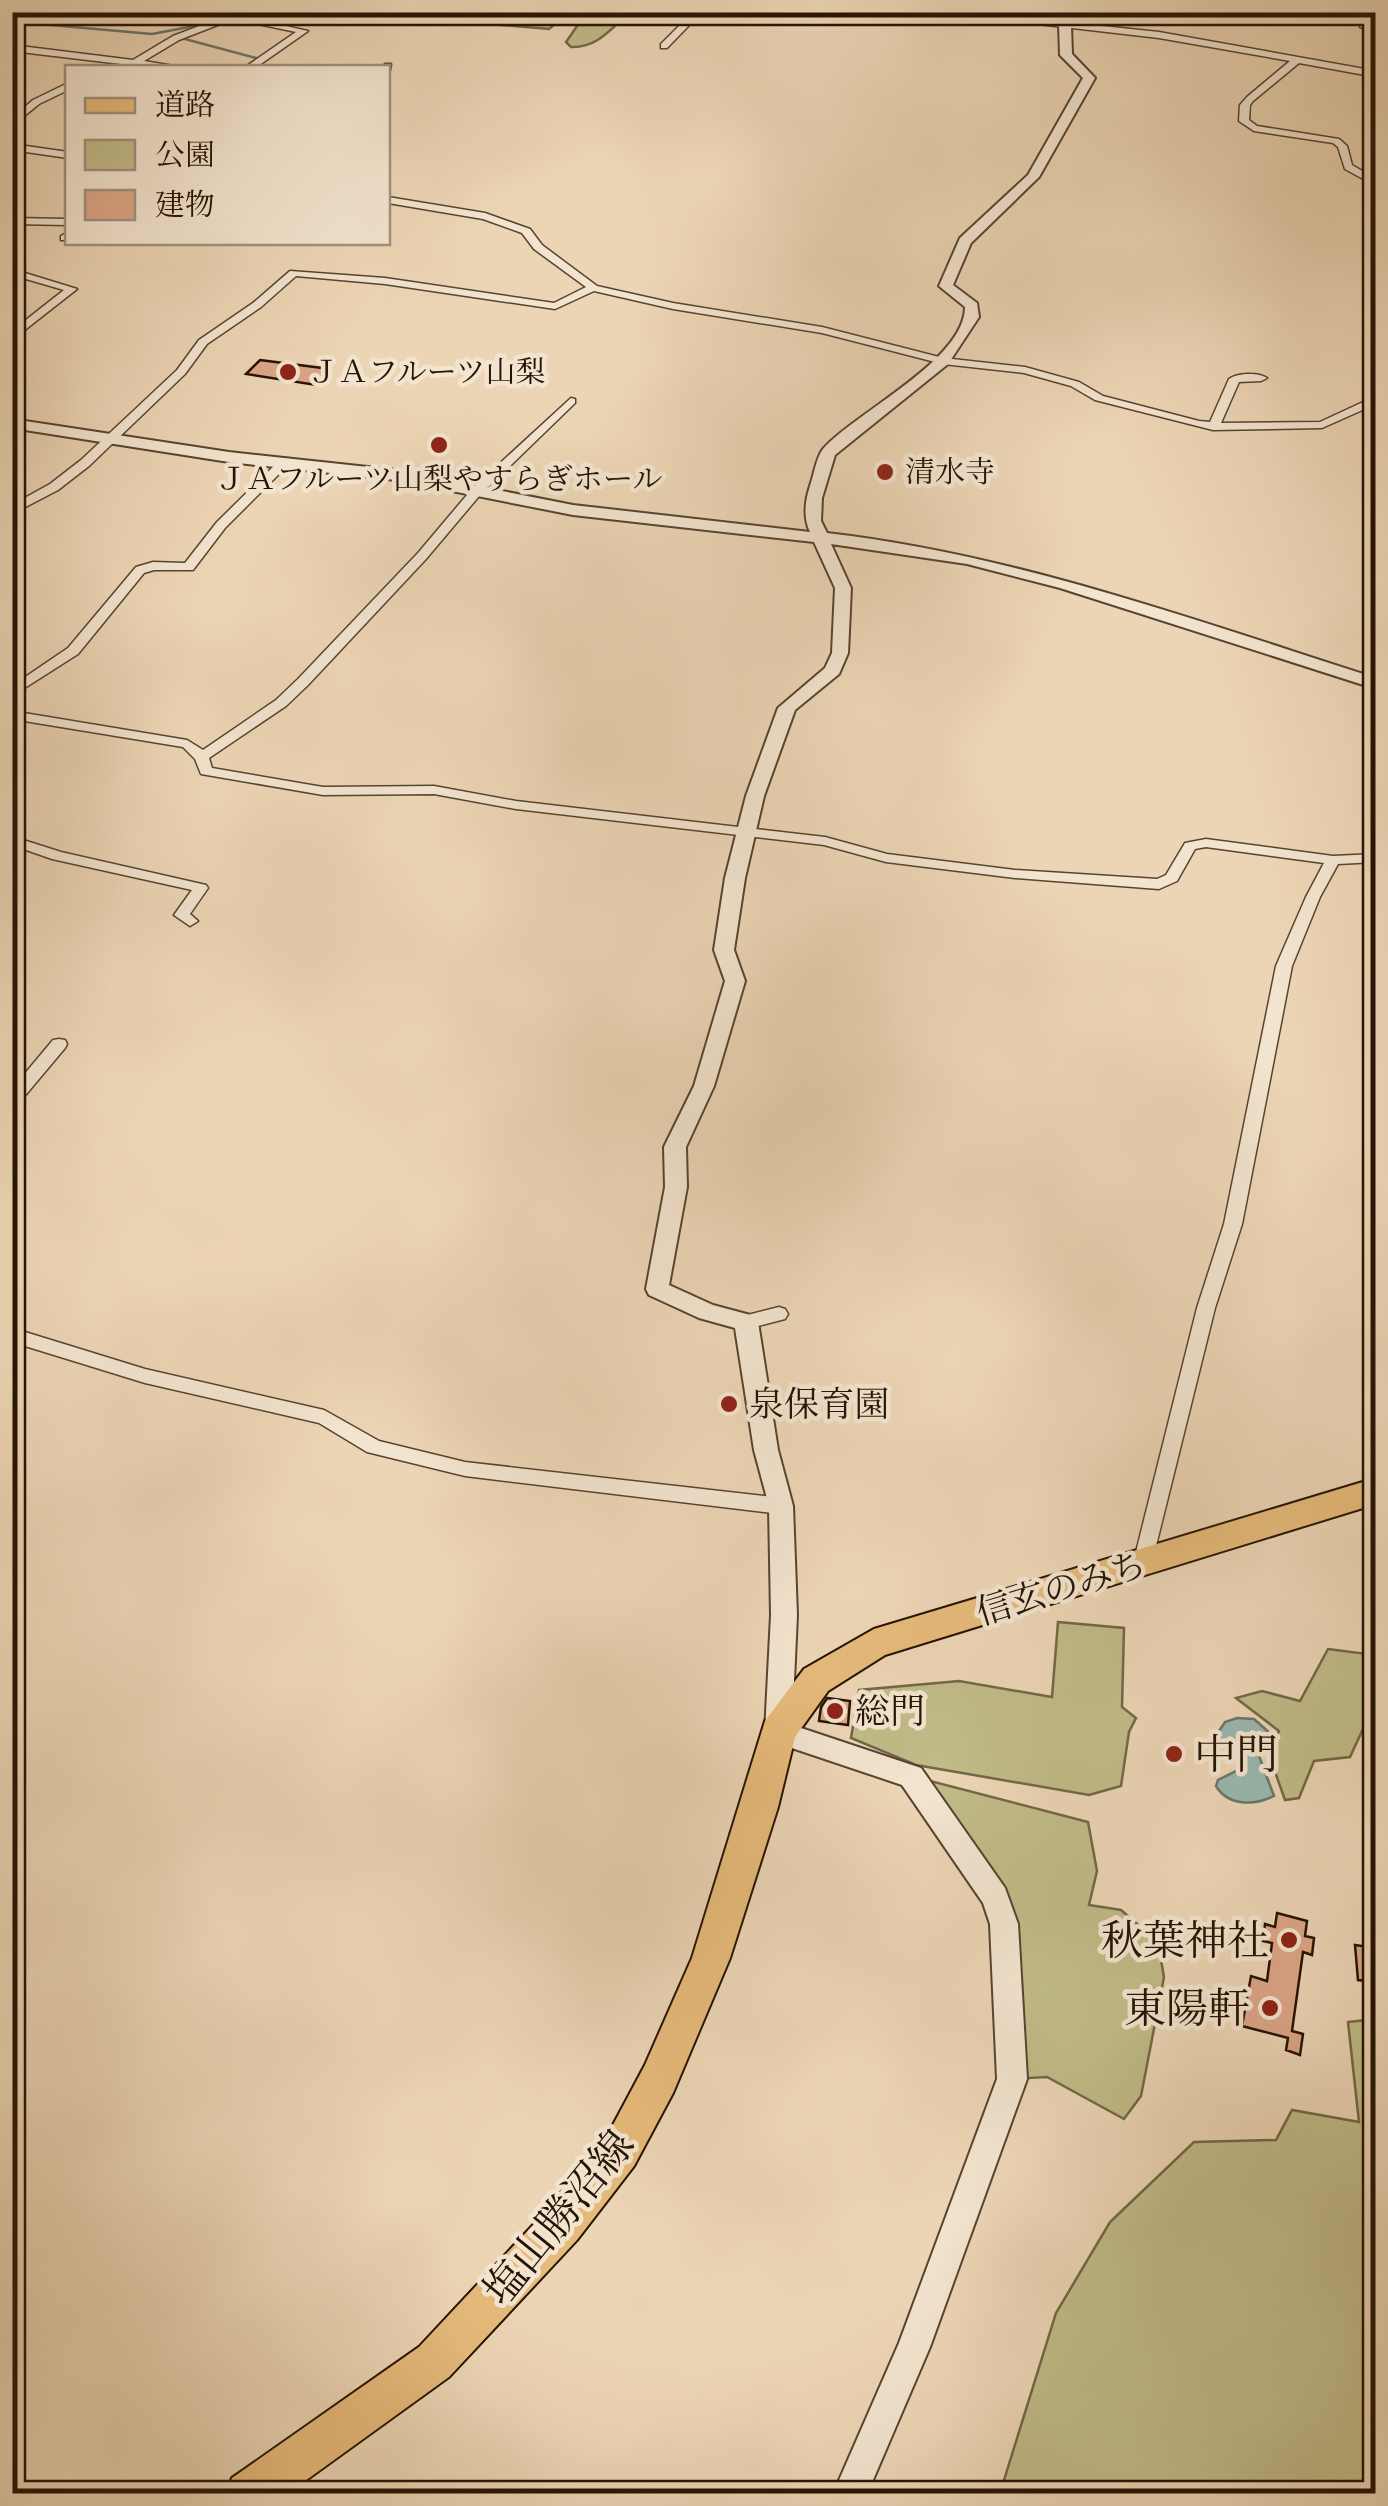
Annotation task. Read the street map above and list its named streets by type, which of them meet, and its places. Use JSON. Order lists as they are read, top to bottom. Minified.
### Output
{"streets":{"main road":["信玄のみち","塩山勝沼線"]},"crossings":[["信玄のみち","塩山勝沼線"]],"places":["ＪＡフルーツ山梨","ＪＡフルーツ山梨やすらぎホール","清水寺","泉保育園","総門","中門","秋葉神社","東陽軒"],"legend":["道路","公園","建物"]}
